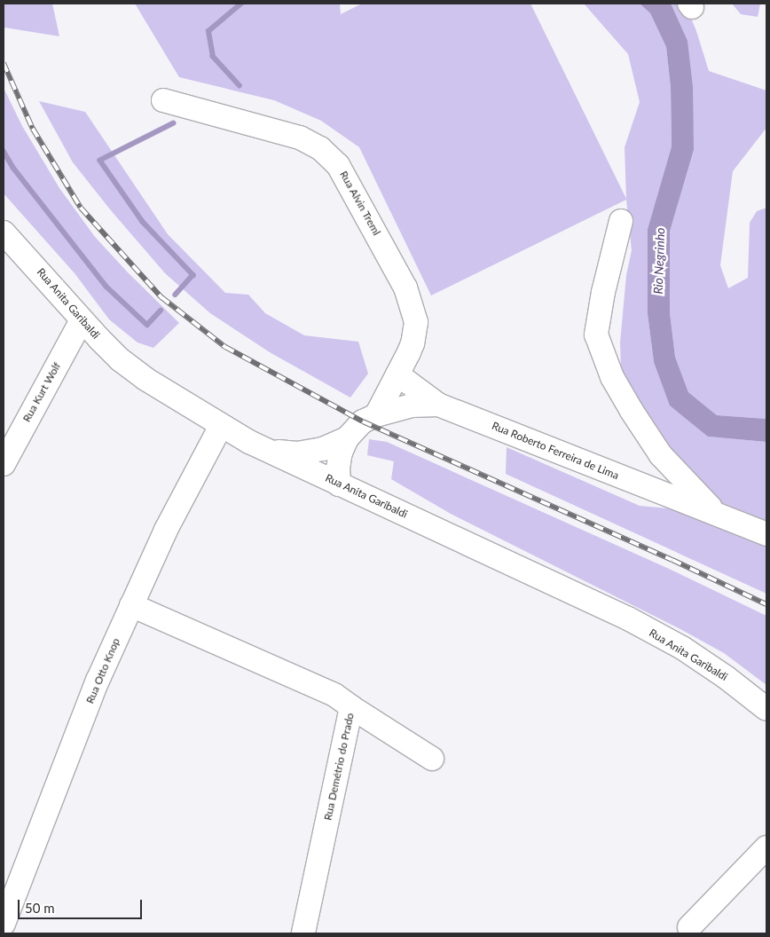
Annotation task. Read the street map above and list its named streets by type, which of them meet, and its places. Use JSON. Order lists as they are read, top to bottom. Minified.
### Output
{"streets":{"street":["Rua Alvin Treml","Rua Anita Garibaldi","Rua Kurt Wolf","Rua Roberto Ferreira de Lima","Rua Otto Knop","Rua Demétrio do Prado"]},"crossings":[["Rua Alvin Treml","Rua Roberto Ferreira de Lima"],["Rua Anita Garibaldi","Rua Kurt Wolf"],["Rua Anita Garibaldi","Rua Roberto Ferreira de Lima"],["Rua Anita Garibaldi","Rua Otto Knop"],["Rua Otto Knop","Rua Demétrio do Prado"]],"water":["Rio Negrinho"],"scale_bar":"50 m"}
